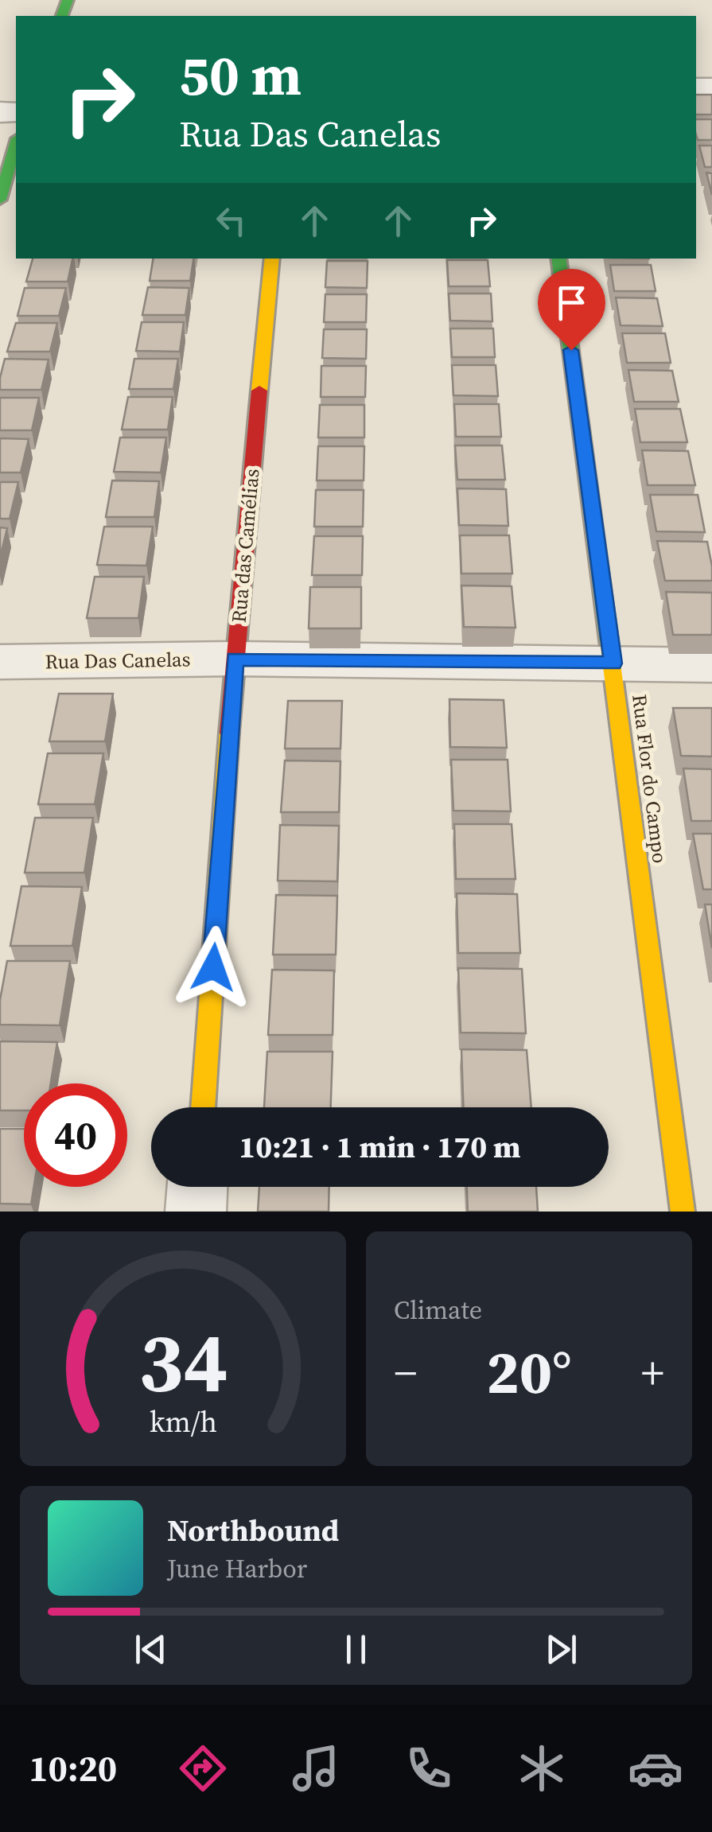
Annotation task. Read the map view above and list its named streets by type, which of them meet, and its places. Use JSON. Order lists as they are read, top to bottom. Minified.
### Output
{"streets":{"street":["Rua das Camélias","Rua Das Canelas","Rua Flor do Campo"]},"crossings":[["Rua das Camélias","Rua Das Canelas"],["Rua Das Canelas","Rua Flor do Campo"]],"page":{"turn":["50 m","Rua Das Canelas"],"limit":"40","trip":"10:21 · 1 min · 170 m","tile":"Climate","heat":["−","20°","+"],"song":["Northbound","June Harbor"],"tabs":"10:20","gauge":["34","km/h"]}}
